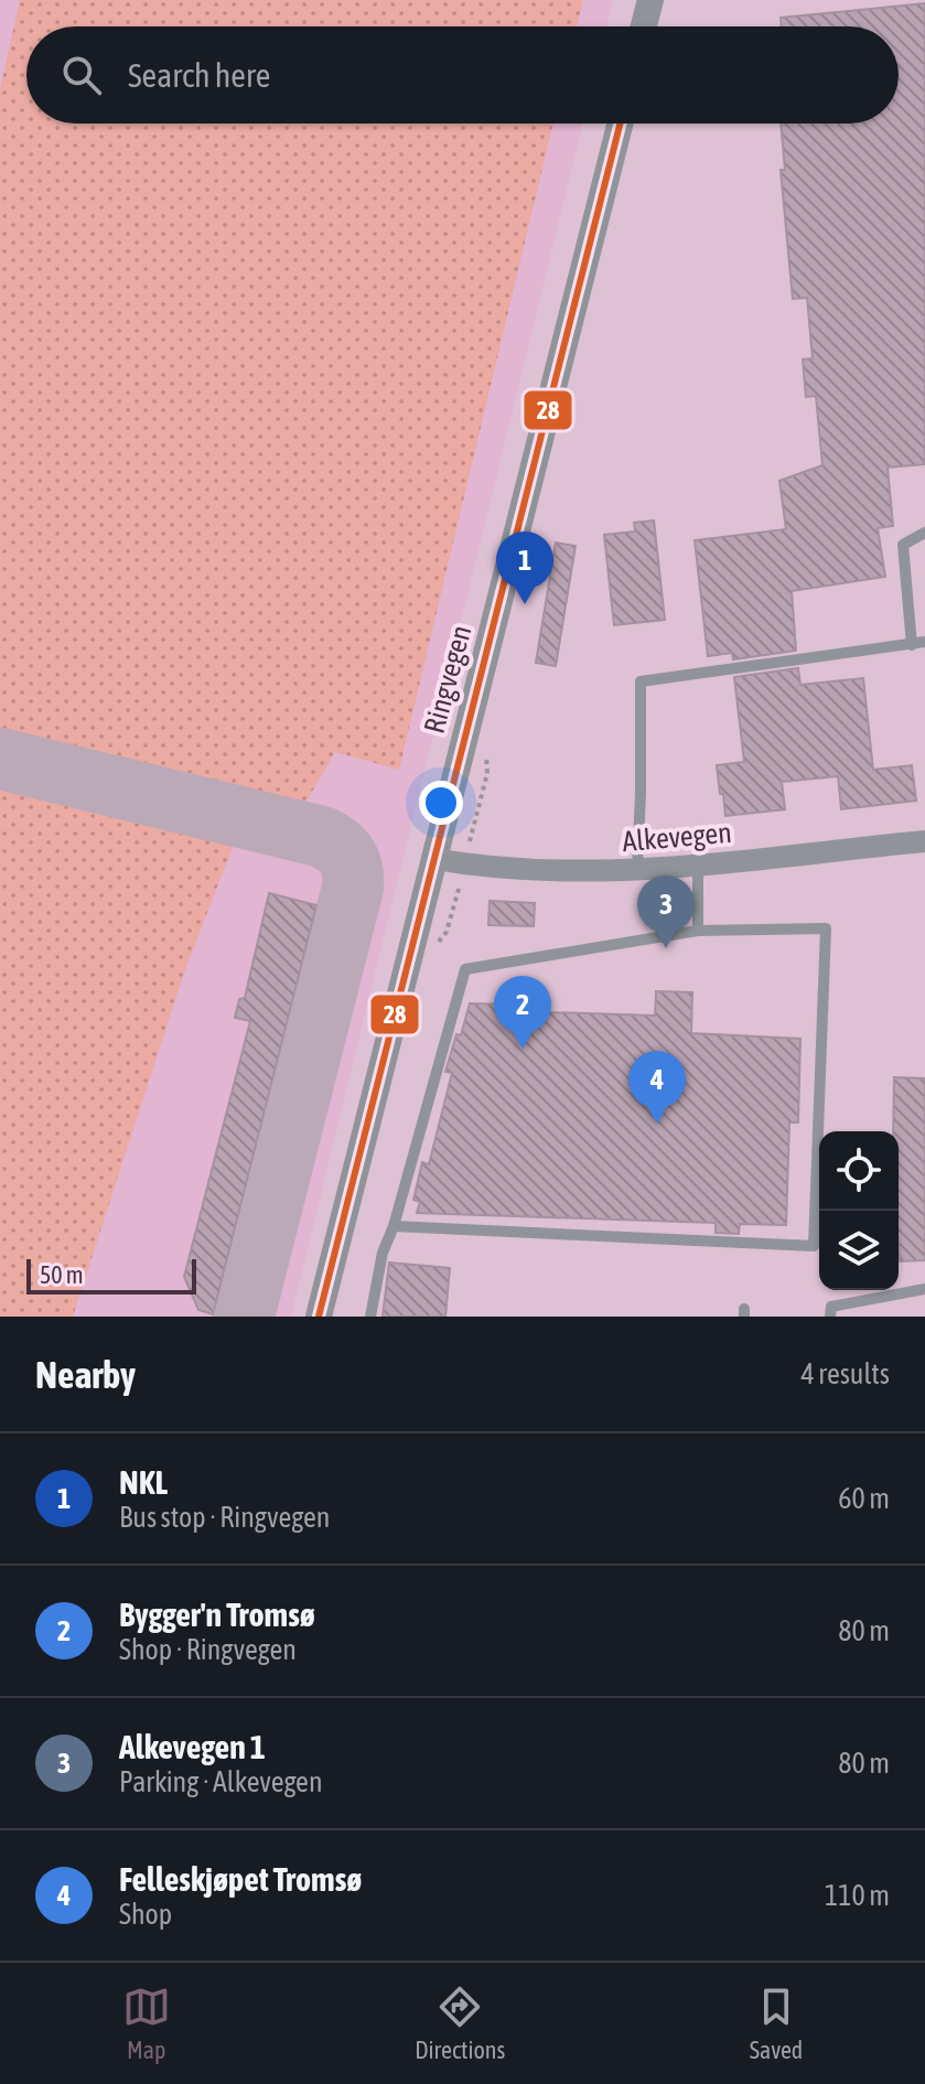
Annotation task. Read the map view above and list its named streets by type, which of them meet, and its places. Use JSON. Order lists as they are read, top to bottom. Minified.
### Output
{"streets":{"street":["Ringvegen","Alkevegen"]},"crossings":[["Ringvegen","Alkevegen"]],"lines":["transit line 28"],"scale_bar":"50 m","page":{"search":"Search here","pins":["1","3","2","4"],"scale":"50 m","heading":["Nearby","4 results"],"list":[{"mark":"1","name":"NKL","note":"Bus stop · Ringvegen","value":"60 m"},{"mark":"2","name":"Bygger'n Tromsø","note":"Shop · Ringvegen","value":"80 m"},{"mark":"3","name":"Alkevegen 1","note":"Parking · Alkevegen","value":"80 m"},{"mark":"4","name":"Felleskjøpet Tromsø","note":"Shop","value":"110 m"}],"nav":["Map","Directions","Saved"]}}
